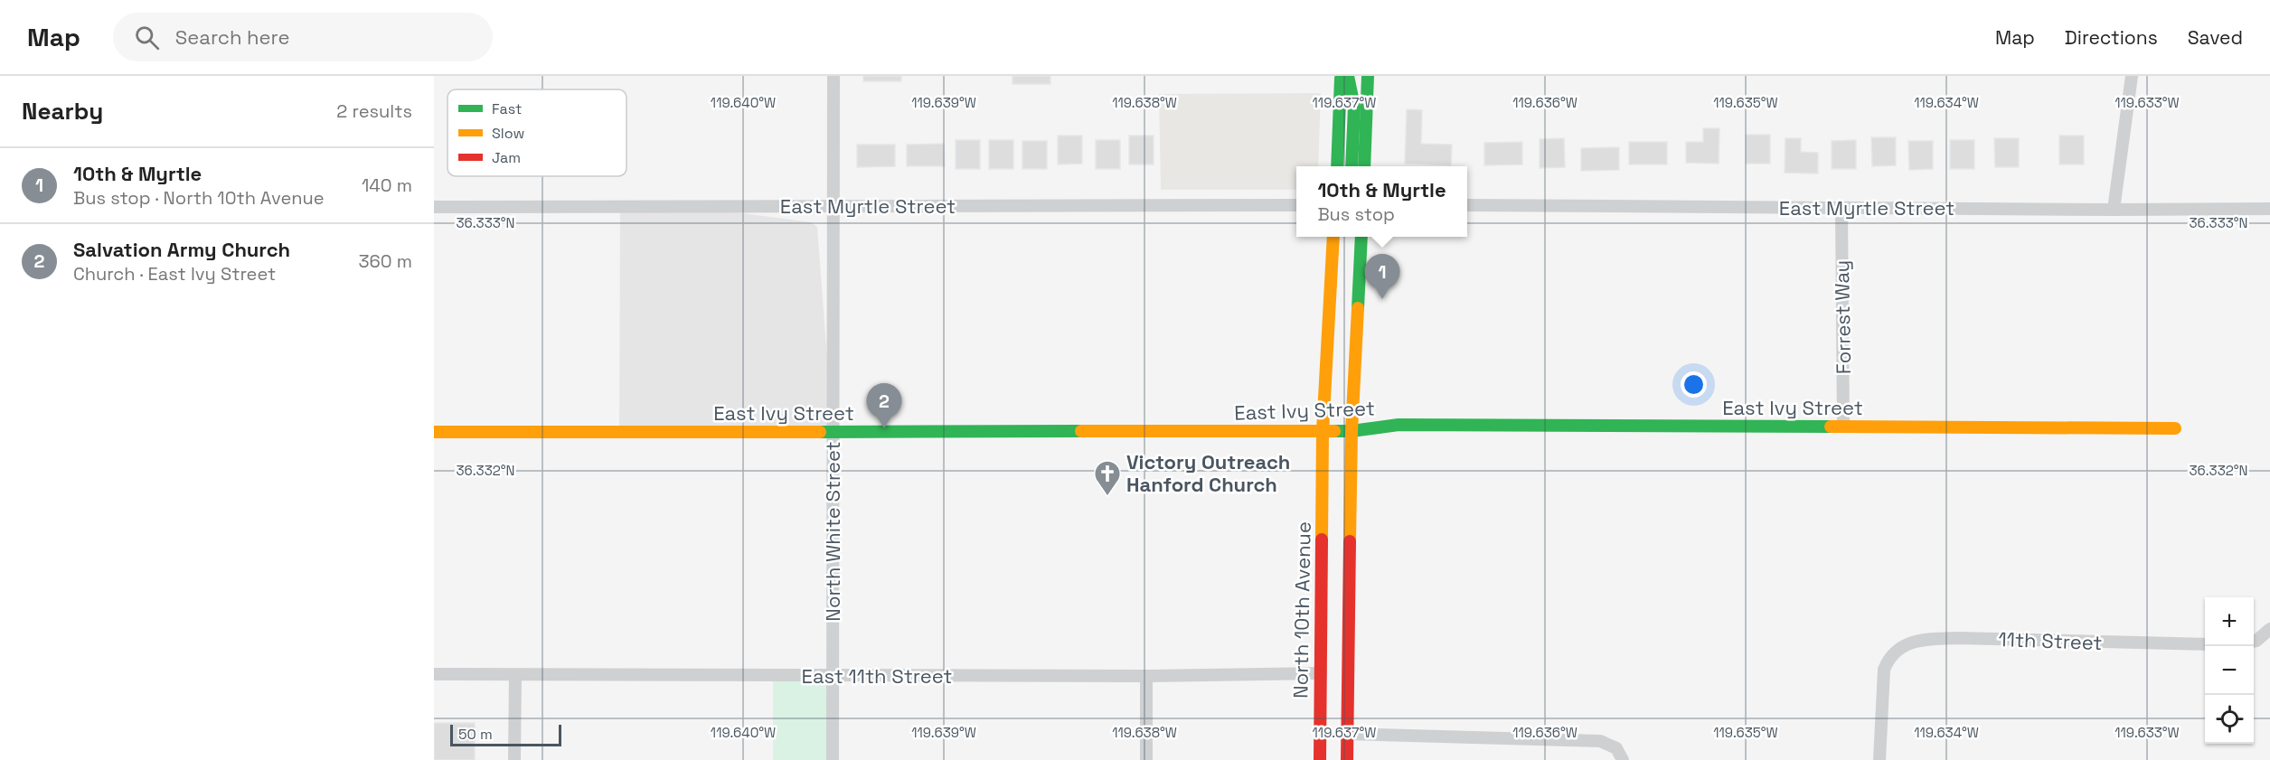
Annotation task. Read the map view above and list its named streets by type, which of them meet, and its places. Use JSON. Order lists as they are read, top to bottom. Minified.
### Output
{"streets":{"street":["East Myrtle Street","Forrest Way","East Ivy Street","North White Street","North 10th Avenue","11th Street","East 11th Street"]},"crossings":[["East Myrtle Street","Forrest Way"],["East Myrtle Street","North White Street"],["Forrest Way","East Ivy Street"],["East Ivy Street","North White Street"],["East Ivy Street","North 10th Avenue"],["North White Street","East 11th Street"],["North 10th Avenue","East 11th Street"]],"places":{"church":["Victory Outreach Hanford Church"]},"legend":["Fast","Slow","Jam"],"scale_bar":"50 m","page":{"header":"Map","search":"Search here","nav":["Map","Directions","Saved"],"heading":["Nearby","2 results"],"list":[{"mark":"1","name":"10th & Myrtle","note":"Bus stop · North 10th Avenue","value":"140 m"},{"mark":"2","name":"Salvation Army Church","note":"Church · East Ivy Street","value":"360 m"}],"popup":["10th & Myrtle","Bus stop"],"pins":["1","2"],"map_buttons":["+","−"],"scale":"50 m"},"coordinates":["119.640°W","119.639°W","119.638°W","119.637°W","119.636°W","119.635°W","119.634°W","119.633°W","36.333°N","36.332°N"]}
